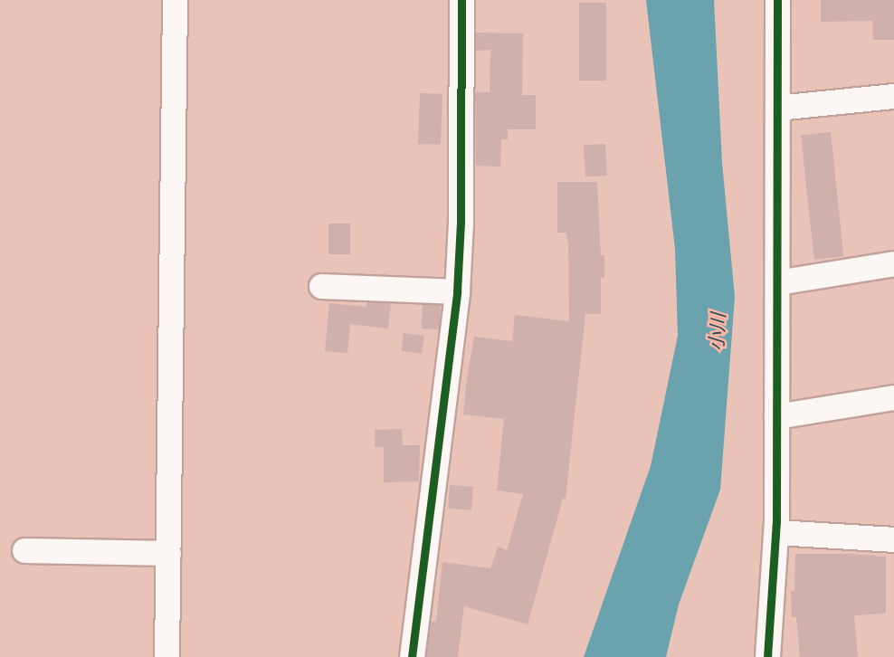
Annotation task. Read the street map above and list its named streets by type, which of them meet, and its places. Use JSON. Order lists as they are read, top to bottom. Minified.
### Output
{"water":["小川"]}
